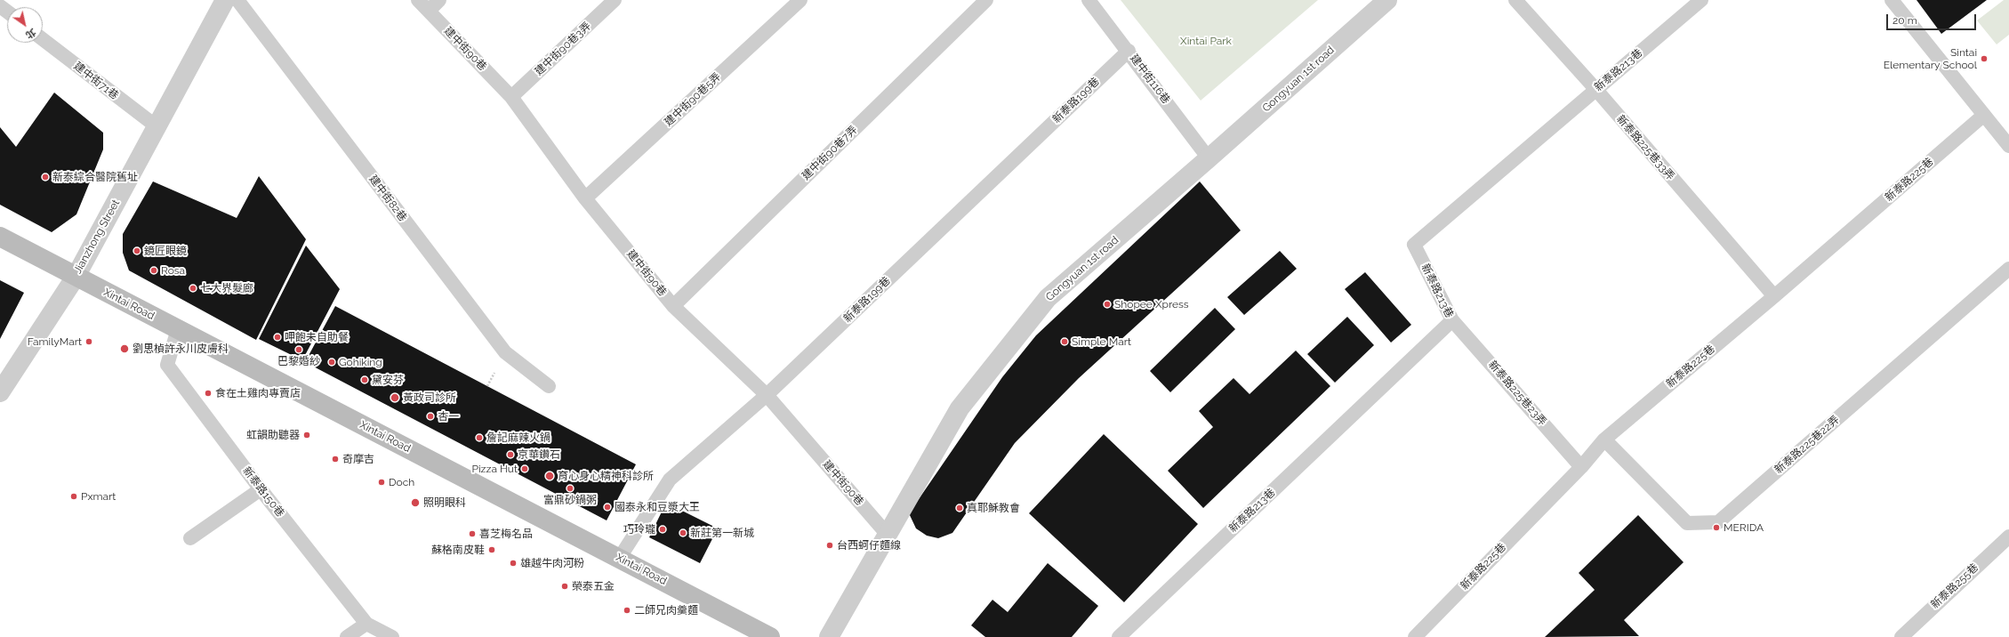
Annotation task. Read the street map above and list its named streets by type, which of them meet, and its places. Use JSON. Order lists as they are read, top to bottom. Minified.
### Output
{"streets":{"main road":["Xintai Road"],"street":["Gongyuan 1st road","Jianzhong Street"],"lane":["建中街90巷","建中街90巷3弄","新泰路213巷","建中街116巷","建中街71巷","建中街90巷5弄","新泰路199巷","新泰路225巷33弄","建中街90巷7弄","新泰路225巷","建中街82巷","新泰路225巷23弄","新泰路225巷22弄","新泰路150巷","新泰路255巷"]},"crossings":[["建中街90巷","建中街90巷3弄"],["建中街90巷","Gongyuan 1st road"],["建中街90巷","建中街90巷5弄"],["建中街90巷","新泰路199巷"],["建中街90巷","建中街90巷7弄"],["新泰路213巷","新泰路225巷33弄"],["新泰路213巷","新泰路225巷23弄"],["建中街116巷","Gongyuan 1st road"],["建中街116巷","新泰路199巷"],["建中街71巷","Jianzhong Street"],["新泰路199巷","Xintai Road"],["新泰路225巷33弄","新泰路225巷"],["新泰路225巷","新泰路225巷23弄"],["新泰路225巷","新泰路225巷22弄"],["Jianzhong Street","Xintai Road"],["Xintai Road","新泰路150巷"]],"parks":["Xintai Park"],"places":["Sintai Elementary School","新泰綜合醫院舊址","鏡匠眼鏡","Rosa","七大界髮廊","Shopee Xpress","呷飽未自助餐","FamilyMart","Simple Mart","劉思楨許永川皮膚科","巴黎婚紗","Gohiking","黛安芬","食在土雞肉專賣店","黃政司診所","杏一","虹韻助聽器","詹記麻辣火鍋","京華鑽石","奇摩吉","Pizza Hut","育心身心精神科診所","Doch","富鼎砂鍋粥","Pxmart","照明眼科","國泰永和豆漿大王","真耶穌教會","MERIDA","巧玲瓏","新莊第一新城","喜芝梅名品","台西蚵仔麵線","蘇格南皮鞋","雄越牛肉河粉","榮泰五金","二師兄肉羹麵"],"scale_bar":"20 m","north":"bottom right"}
